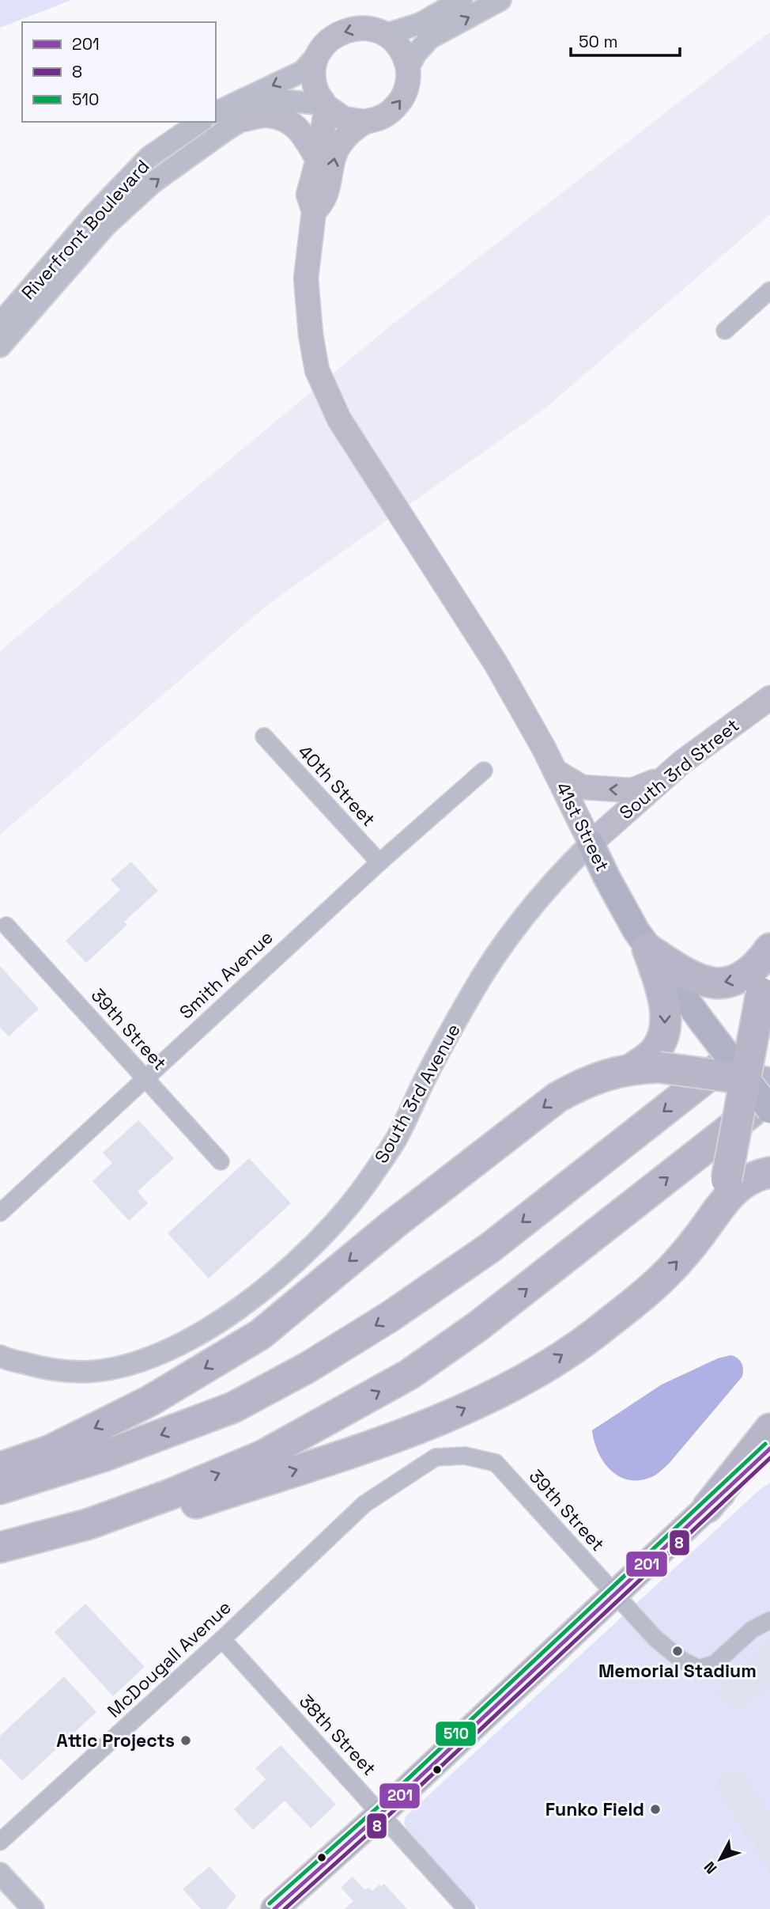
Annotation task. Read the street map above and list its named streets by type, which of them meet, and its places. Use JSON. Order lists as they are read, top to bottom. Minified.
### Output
{"streets":{"main road":["South 3rd Street","41st Street"],"street":["Riverfront Boulevard","40th Street","Smith Avenue","39th Street","South 3rd Avenue","McDougall Avenue","38th Street"]},"crossings":[["South 3rd Street","41st Street"],["South 3rd Street","South 3rd Avenue"],["40th Street","Smith Avenue"],["41st Street","South 3rd Avenue"],["Smith Avenue","39th Street"],["39th Street","McDougall Avenue"],["McDougall Avenue","38th Street"]],"places":["Memorial Stadium","Attic Projects","Funko Field"],"lines":["transit line 510","transit line 201","transit line 8"],"legend":["201","8","510"],"scale_bar":"50 m","north":"bottom left"}
